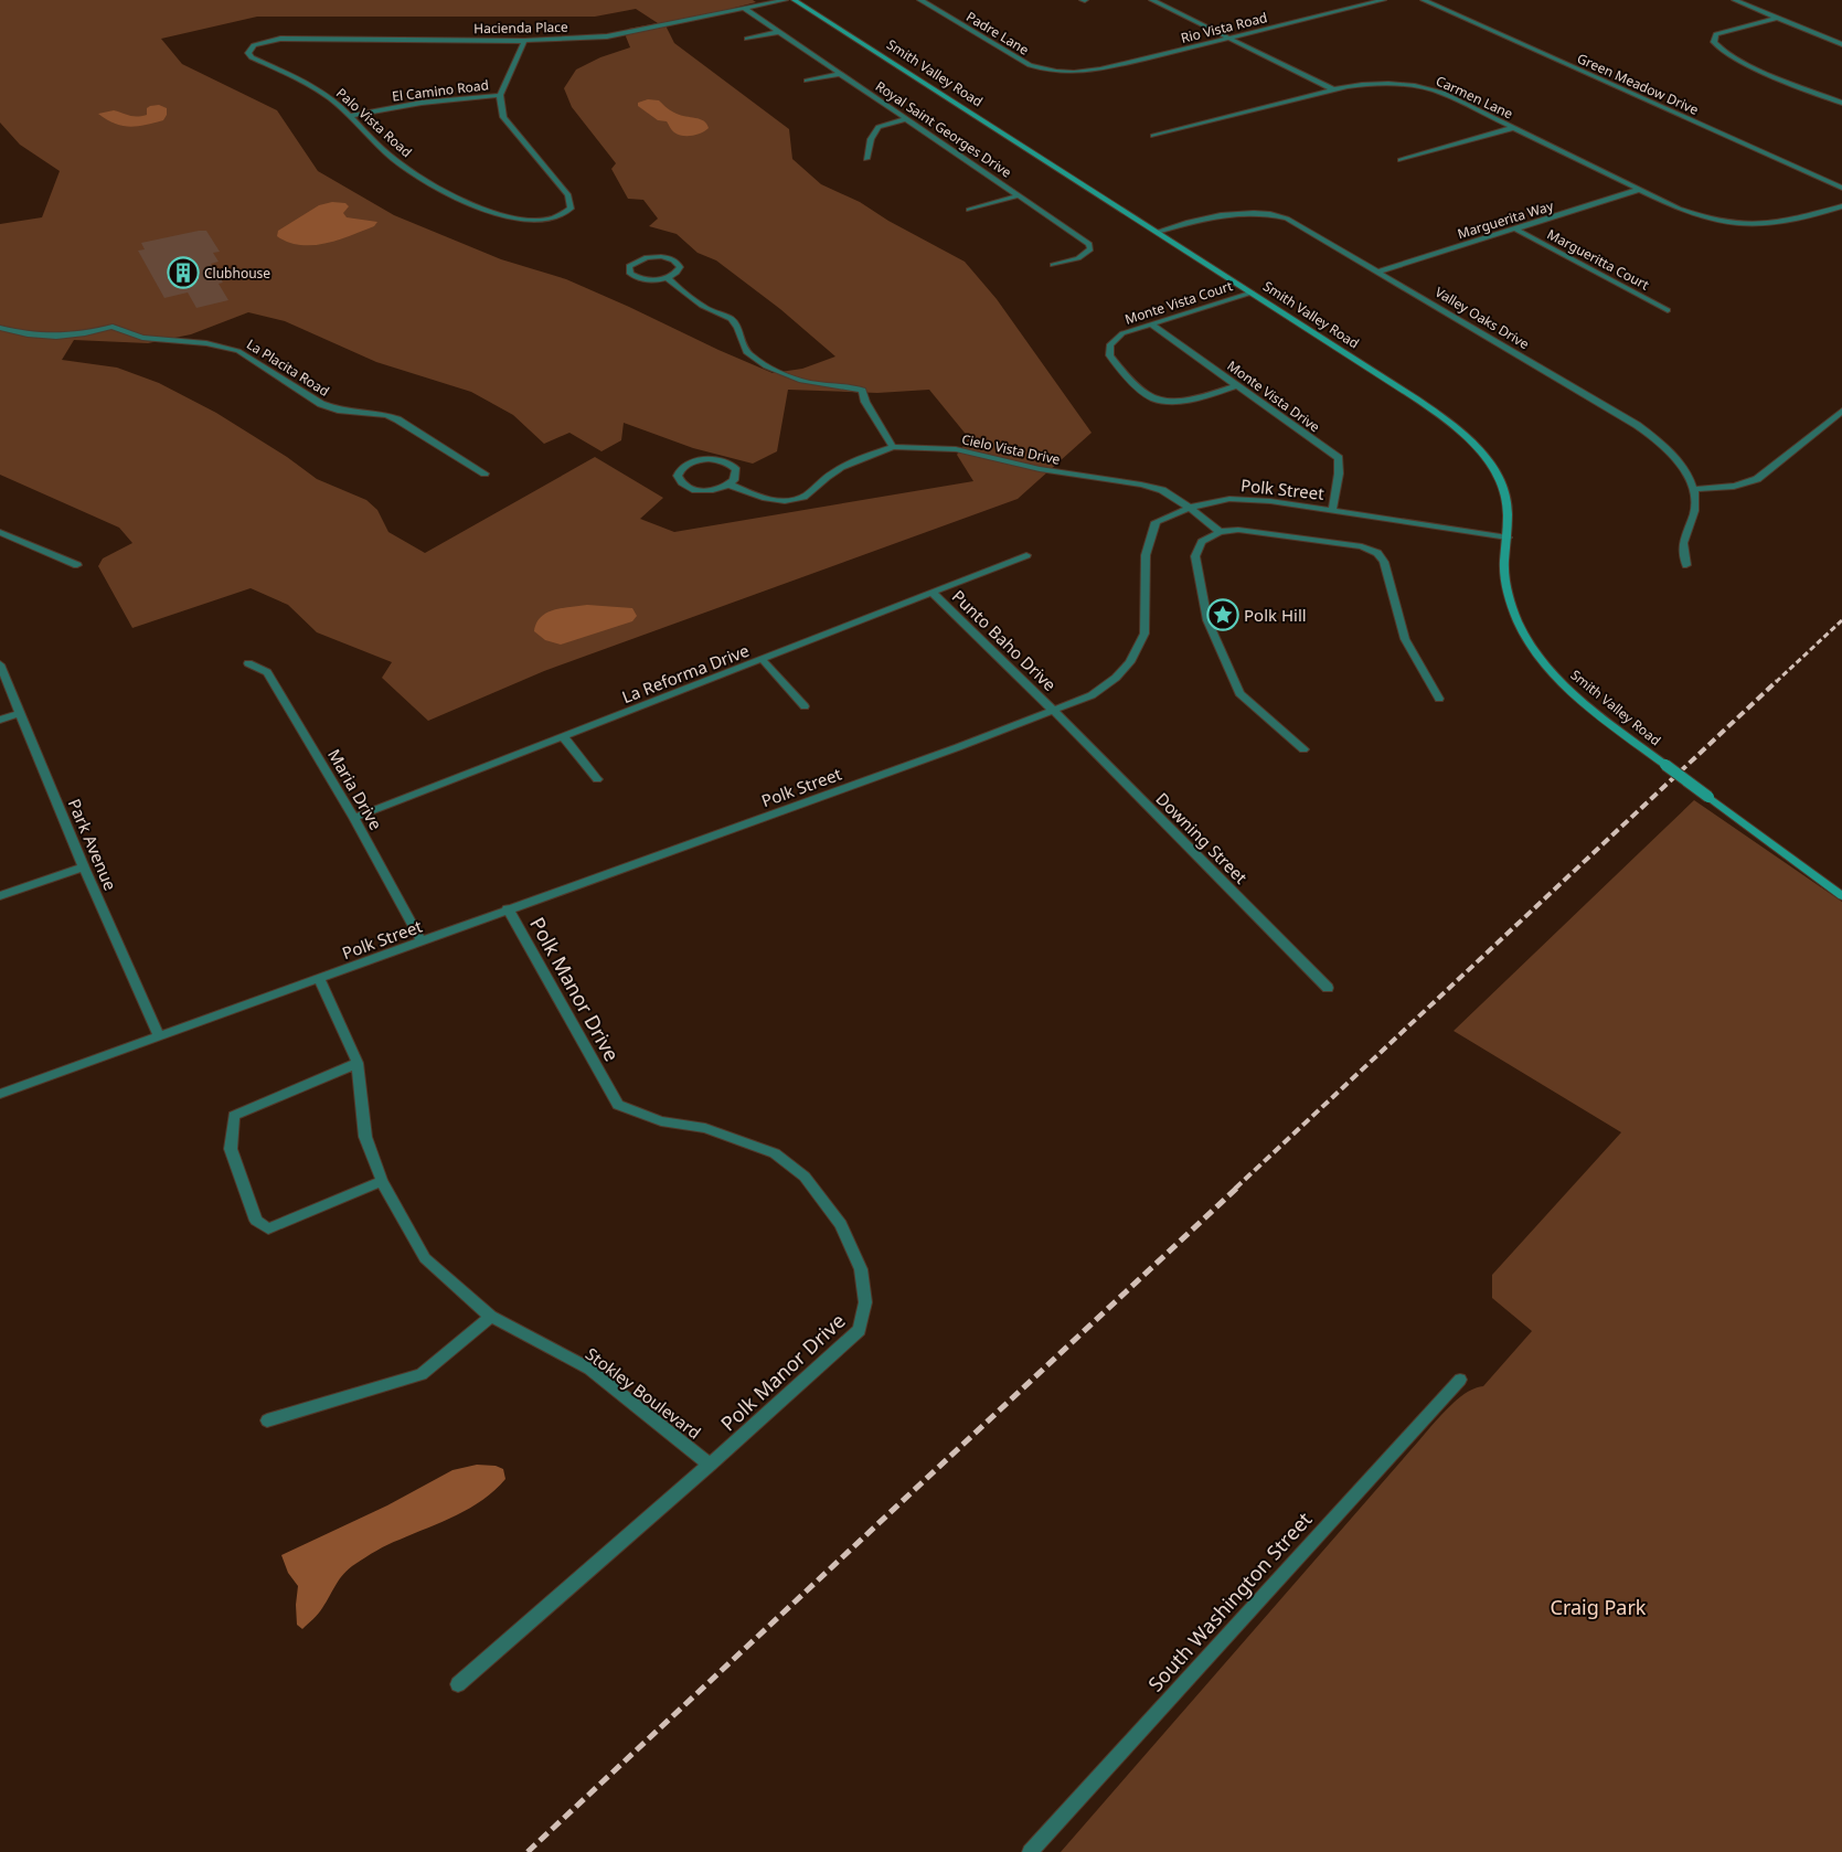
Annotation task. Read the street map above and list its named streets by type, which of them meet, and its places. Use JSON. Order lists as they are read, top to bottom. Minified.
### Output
{"streets":{"main road":["Smith Valley Road"],"street":["Hacienda Place","Rio Vista Road","Padre Lane","Green Meadow Drive","El Camino Road","Carmen Lane","Palo Vista Road","Royal Saint Georges Drive","Marguerita Way","Margueritta Court","Monte Vista Court","Valley Oaks Drive","La Placita Road","Monte Vista Drive","Cielo Vista Drive","Polk Street","Punto Baho Drive","La Reforma Drive","Maria Drive","Downing Street","Park Avenue","Polk Manor Drive","Stokley Boulevard","South Washington Street"]},"crossings":[["Hacienda Place","Palo Vista Road"],["Hacienda Place","Royal Saint Georges Drive"],["Rio Vista Road","Padre Lane"],["Smith Valley Road","Monte Vista Court"],["Smith Valley Road","Valley Oaks Drive"],["Smith Valley Road","Polk Street"],["El Camino Road","Palo Vista Road"],["Carmen Lane","Marguerita Way"],["Marguerita Way","Margueritta Court"],["Marguerita Way","Valley Oaks Drive"],["Monte Vista Court","Monte Vista Drive"],["Monte Vista Drive","Polk Street"],["Cielo Vista Drive","Polk Street"],["Polk Street","Punto Baho Drive"],["Polk Street","Maria Drive"],["Polk Street","Downing Street"],["Polk Street","Park Avenue"],["Polk Street","Polk Manor Drive"],["Polk Street","Stokley Boulevard"],["Punto Baho Drive","La Reforma Drive"],["Punto Baho Drive","Downing Street"],["La Reforma Drive","Maria Drive"],["Polk Manor Drive","Stokley Boulevard"]],"parks":["Craig Park"],"places":{"building":["Clubhouse"],"place":["Polk Hill"]}}
